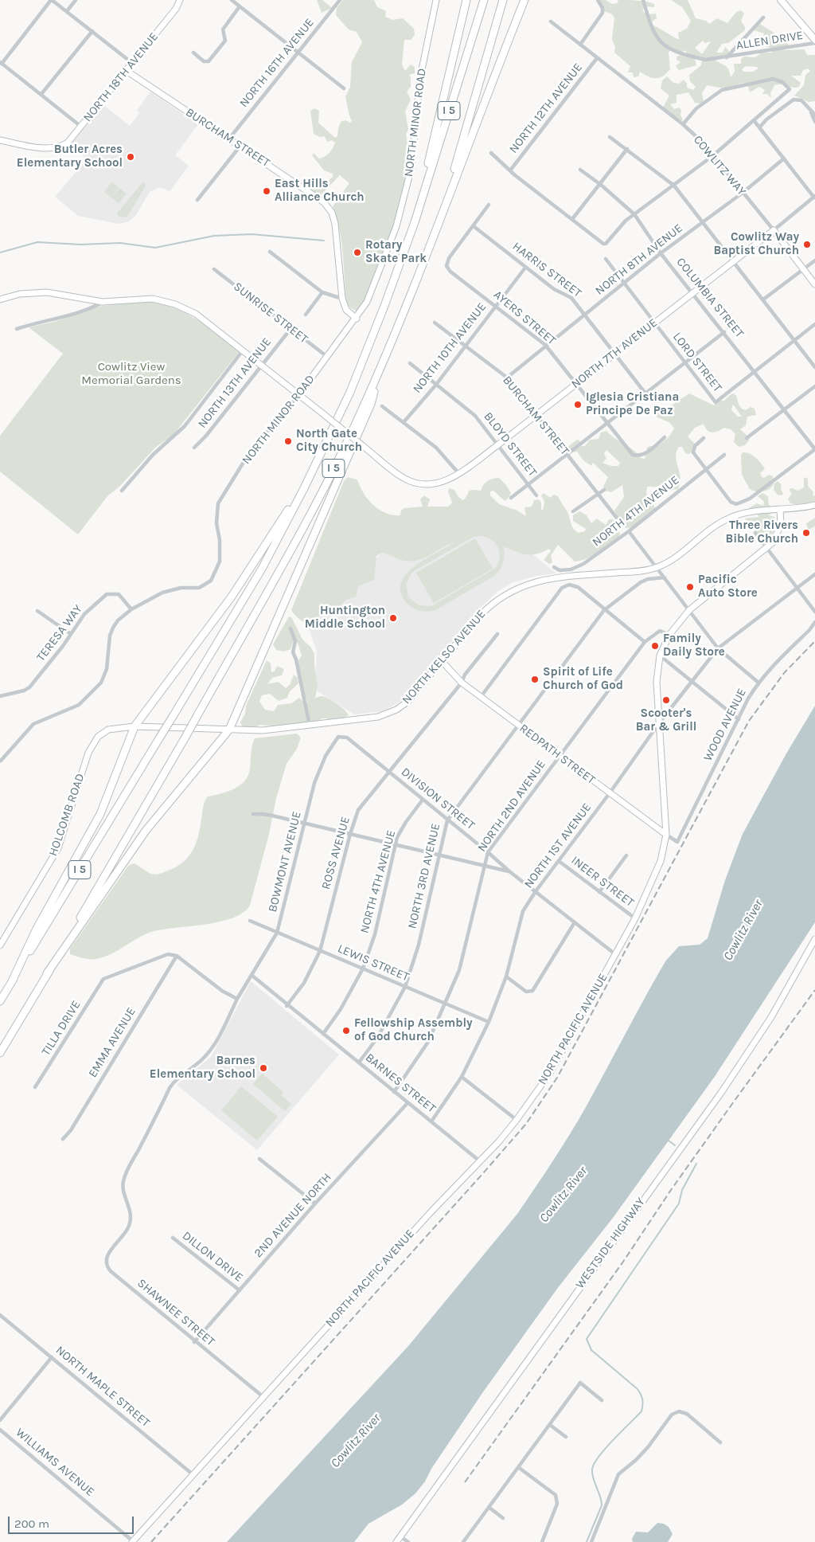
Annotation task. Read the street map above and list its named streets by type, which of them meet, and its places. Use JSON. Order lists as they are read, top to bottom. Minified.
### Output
{"streets":{"highway":["I 5"],"street":["ALLEN DRIVE","NORTH 16TH AVENUE","NORTH 18TH AVENUE","NORTH 12TH AVENUE","NORTH MINOR ROAD","BURCHAM STREET","COWLITZ WAY","NORTH 8TH AVENUE","HARRIS STREET","COLUMBIA STREET","SUNRISE STREET","AYERS STREET","NORTH 10TH AVENUE","NORTH 7TH AVENUE","LORD STREET","NORTH 13TH AVENUE","BLOYD STREET","NORTH 4TH AVENUE","TERESA WAY","NORTH KELSO AVENUE","WOOD AVENUE","REDPATH STREET","DIVISION STREET","NORTH 2ND AVENUE","HOLCOMB ROAD","NORTH 1ST AVENUE","ROSS AVENUE","BOWMONT AVENUE","NORTH 3RD AVENUE","INEER STREET","LEWIS STREET","TILLA DRIVE","NORTH PACIFIC AVENUE","EMMA AVENUE","BARNES STREET","2ND AVENUE NORTH","WESTSIDE HIGHWAY","DILLON DRIVE","SHAWNEE STREET","NORTH MAPLE STREET","WILLIAMS AVENUE"]},"crossings":[["NORTH 16TH AVENUE","BURCHAM STREET"],["NORTH 18TH AVENUE","BURCHAM STREET"],["NORTH 12TH AVENUE","COWLITZ WAY"],["NORTH MINOR ROAD","BURCHAM STREET"],["NORTH MINOR ROAD","SUNRISE STREET"],["NORTH MINOR ROAD","NORTH 7TH AVENUE"],["NORTH MINOR ROAD","TERESA WAY"],["BURCHAM STREET","NORTH 8TH AVENUE"],["BURCHAM STREET","NORTH 10TH AVENUE"],["BURCHAM STREET","NORTH 7TH AVENUE"],["COWLITZ WAY","NORTH 8TH AVENUE"],["COWLITZ WAY","NORTH 7TH AVENUE"],["NORTH 8TH AVENUE","HARRIS STREET"],["NORTH 8TH AVENUE","COLUMBIA STREET"],["NORTH 8TH AVENUE","AYERS STREET"],["NORTH 8TH AVENUE","LORD STREET"],["HARRIS STREET","AYERS STREET"],["HARRIS STREET","NORTH 10TH AVENUE"],["HARRIS STREET","NORTH 7TH AVENUE"],["COLUMBIA STREET","NORTH 7TH AVENUE"],["COLUMBIA STREET","LORD STREET"],["SUNRISE STREET","NORTH 13TH AVENUE"],["AYERS STREET","NORTH 10TH AVENUE"],["AYERS STREET","NORTH 7TH AVENUE"],["NORTH 10TH AVENUE","BLOYD STREET"],["NORTH 7TH AVENUE","LORD STREET"],["NORTH 7TH AVENUE","NORTH 13TH AVENUE"],["NORTH 7TH AVENUE","BLOYD STREET"],["NORTH 4TH AVENUE","DIVISION STREET"],["NORTH 4TH AVENUE","LEWIS STREET"],["NORTH 4TH AVENUE","BARNES STREET"],["NORTH KELSO AVENUE","REDPATH STREET"],["NORTH KELSO AVENUE","HOLCOMB ROAD"],["NORTH KELSO AVENUE","NORTH PACIFIC AVENUE"],["WOOD AVENUE","REDPATH STREET"],["REDPATH STREET","NORTH 2ND AVENUE"],["REDPATH STREET","NORTH 1ST AVENUE"],["REDPATH STREET","ROSS AVENUE"],["REDPATH STREET","NORTH 3RD AVENUE"],["REDPATH STREET","NORTH PACIFIC AVENUE"],["DIVISION STREET","NORTH 2ND AVENUE"],["DIVISION STREET","NORTH 1ST AVENUE"],["DIVISION STREET","ROSS AVENUE"],["DIVISION STREET","BOWMONT AVENUE"],["DIVISION STREET","NORTH 3RD AVENUE"],["DIVISION STREET","NORTH PACIFIC AVENUE"],["NORTH 2ND AVENUE","LEWIS STREET"],["NORTH 2ND AVENUE","NORTH PACIFIC AVENUE"],["NORTH 2ND AVENUE","BARNES STREET"],["NORTH 1ST AVENUE","INEER STREET"],["NORTH 1ST AVENUE","LEWIS STREET"],["NORTH 1ST AVENUE","NORTH PACIFIC AVENUE"],["NORTH 1ST AVENUE","BARNES STREET"],["ROSS AVENUE","LEWIS STREET"],["ROSS AVENUE","BARNES STREET"],["BOWMONT AVENUE","LEWIS STREET"],["BOWMONT AVENUE","BARNES STREET"],["BOWMONT AVENUE","SHAWNEE STREET"],["NORTH 3RD AVENUE","LEWIS STREET"],["NORTH 3RD AVENUE","BARNES STREET"],["INEER STREET","NORTH PACIFIC AVENUE"],["TILLA DRIVE","EMMA AVENUE"],["NORTH PACIFIC AVENUE","BARNES STREET"],["NORTH PACIFIC AVENUE","SHAWNEE STREET"],["NORTH PACIFIC AVENUE","NORTH MAPLE STREET"],["NORTH PACIFIC AVENUE","WILLIAMS AVENUE"],["BARNES STREET","2ND AVENUE NORTH"],["2ND AVENUE NORTH","DILLON DRIVE"],["2ND AVENUE NORTH","SHAWNEE STREET"]],"water":["Cowlitz River"],"parks":["Cowlitz View Memorial Gardens"],"places":["Butler Acres Elementary School","East Hills Alliance Church","Cowlitz Way Baptist Church","Rotary Skate Park","Iglesia Cristiana Principe De Paz","North Gate City Church","Three Rivers Bible Church","Pacific Auto Store","Huntington Middle School","Family Daily Store","Spirit of Life Church of God","Scooter's Bar & Grill","Fellowship Assembly of God Church","Barnes Elementary School"],"scale_bar":"200 m"}
